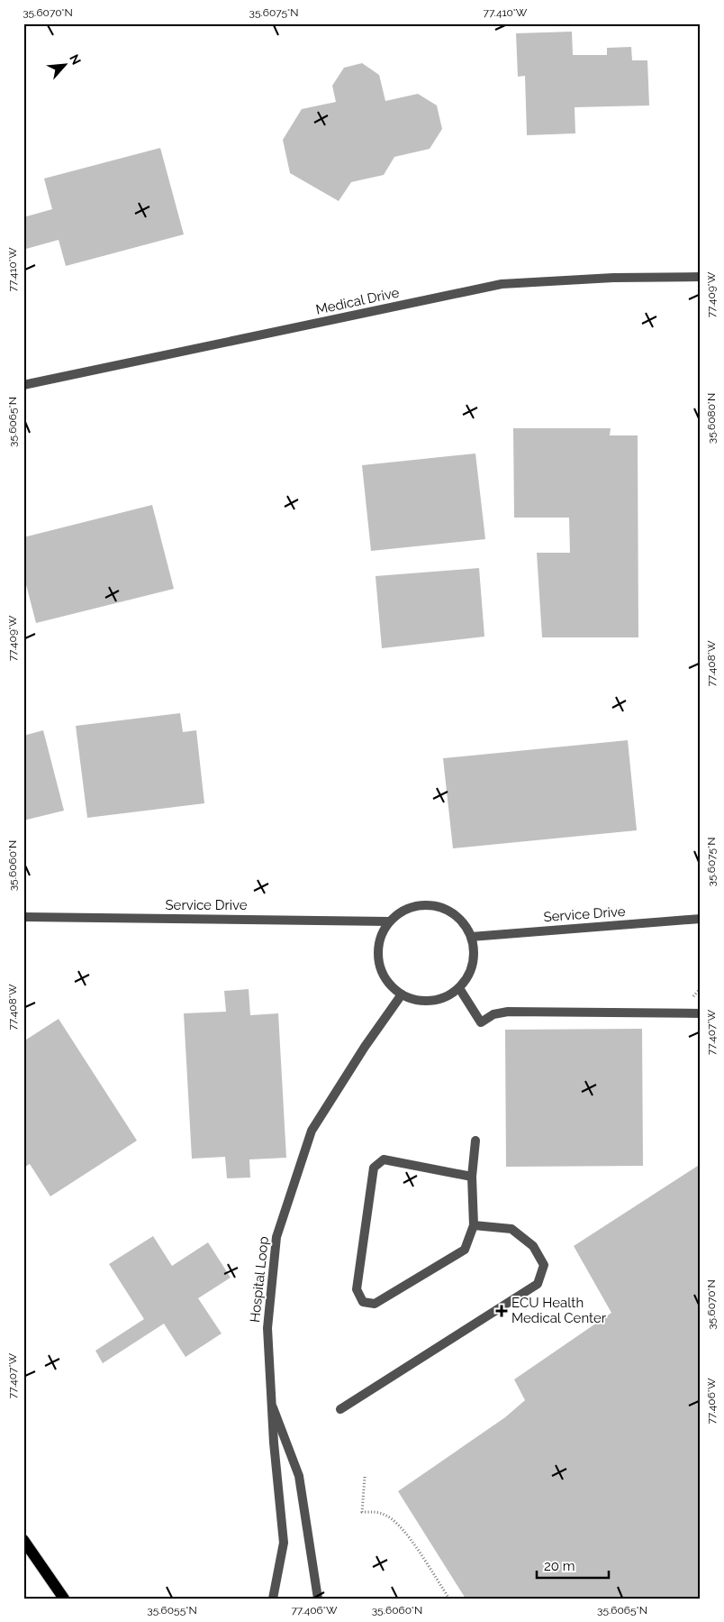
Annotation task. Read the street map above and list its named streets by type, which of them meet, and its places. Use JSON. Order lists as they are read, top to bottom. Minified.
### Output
{"streets":{"street":["Medical Drive","Service Drive","Hospital Loop"]},"crossings":[["Service Drive","Hospital Loop"]],"places":{"health":["ECU Health Medical Center"]},"scale_bar":"20 m","north":"top right","coordinates":["35.6070°N","35.6075°N","77.410°W","77.409°W","35.6080°N","35.6065°N","77.408°W","35.6060°N","77.407°W","77.406°W","35.6055°N"]}
